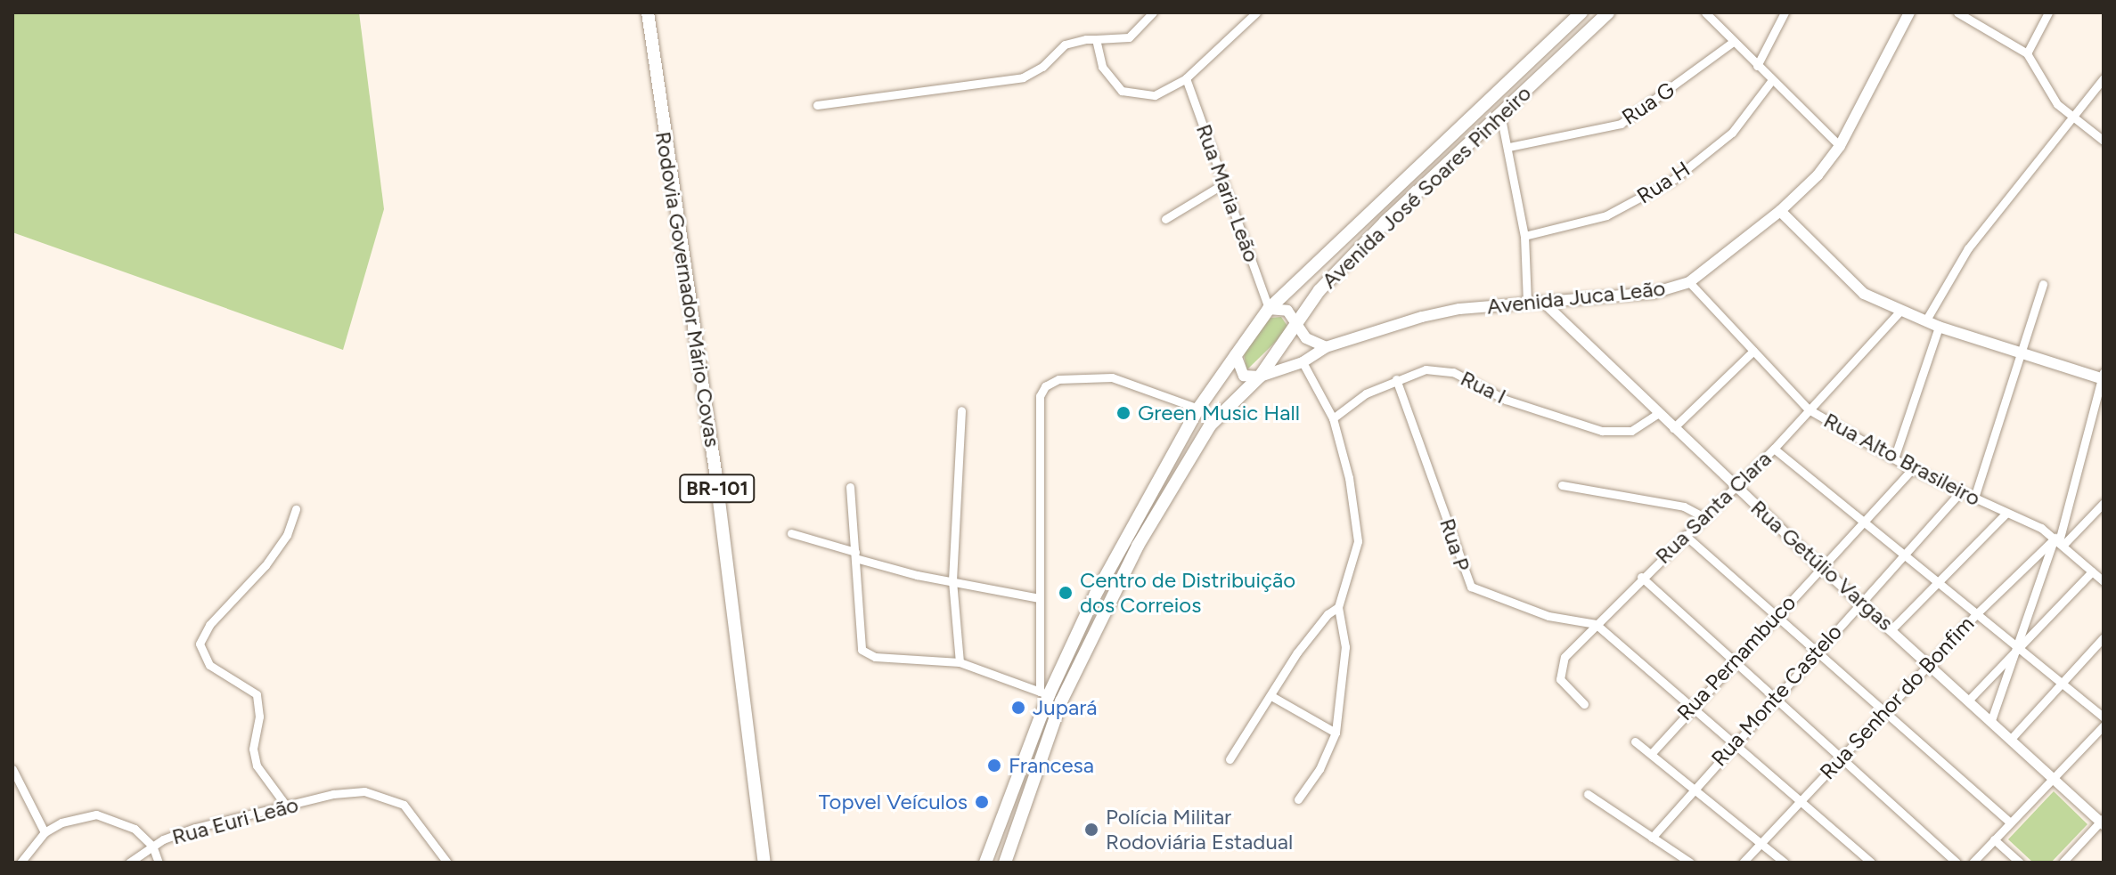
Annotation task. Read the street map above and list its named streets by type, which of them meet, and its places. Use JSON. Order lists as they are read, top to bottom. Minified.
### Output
{"streets":{"main road":["Avenida José Soares Pinheiro","Rodovia Governador Mário Covas","Avenida Juca Leão","BR-101"],"street":["Rua G","Rua H","Rua Maria Leão","Rua I","Rua Alto Brasileiro","Rua Santa Clara","Rua P","Rua Getúlio Vargas","Rua Pernambuco","Rua Monte Castelo","Rua Senhor do Bonfim","Rua Euri Leão"]},"crossings":[["Avenida José Soares Pinheiro","Rua Maria Leão"],["Avenida José Soares Pinheiro","Avenida Juca Leão"],["Avenida Juca Leão","Rua Alto Brasileiro"],["Avenida Juca Leão","Rua Getúlio Vargas"],["Rua I","Rua P"],["Rua I","Rua Getúlio Vargas"],["Rua Alto Brasileiro","Rua Santa Clara"],["Rua Alto Brasileiro","Rua Pernambuco"],["Rua Alto Brasileiro","Rua Monte Castelo"],["Rua Alto Brasileiro","Rua Senhor do Bonfim"],["Rua Santa Clara","Rua P"],["Rua Santa Clara","Rua Getúlio Vargas"],["Rua Getúlio Vargas","Rua Pernambuco"],["Rua Getúlio Vargas","Rua Monte Castelo"],["Rua Getúlio Vargas","Rua Senhor do Bonfim"]],"places":["Green Music Hall","Centro de Distribuição dos Correios","Jupará","Francesa","Topvel Veículos","Polícia Militar Rodoviária Estadual"]}
